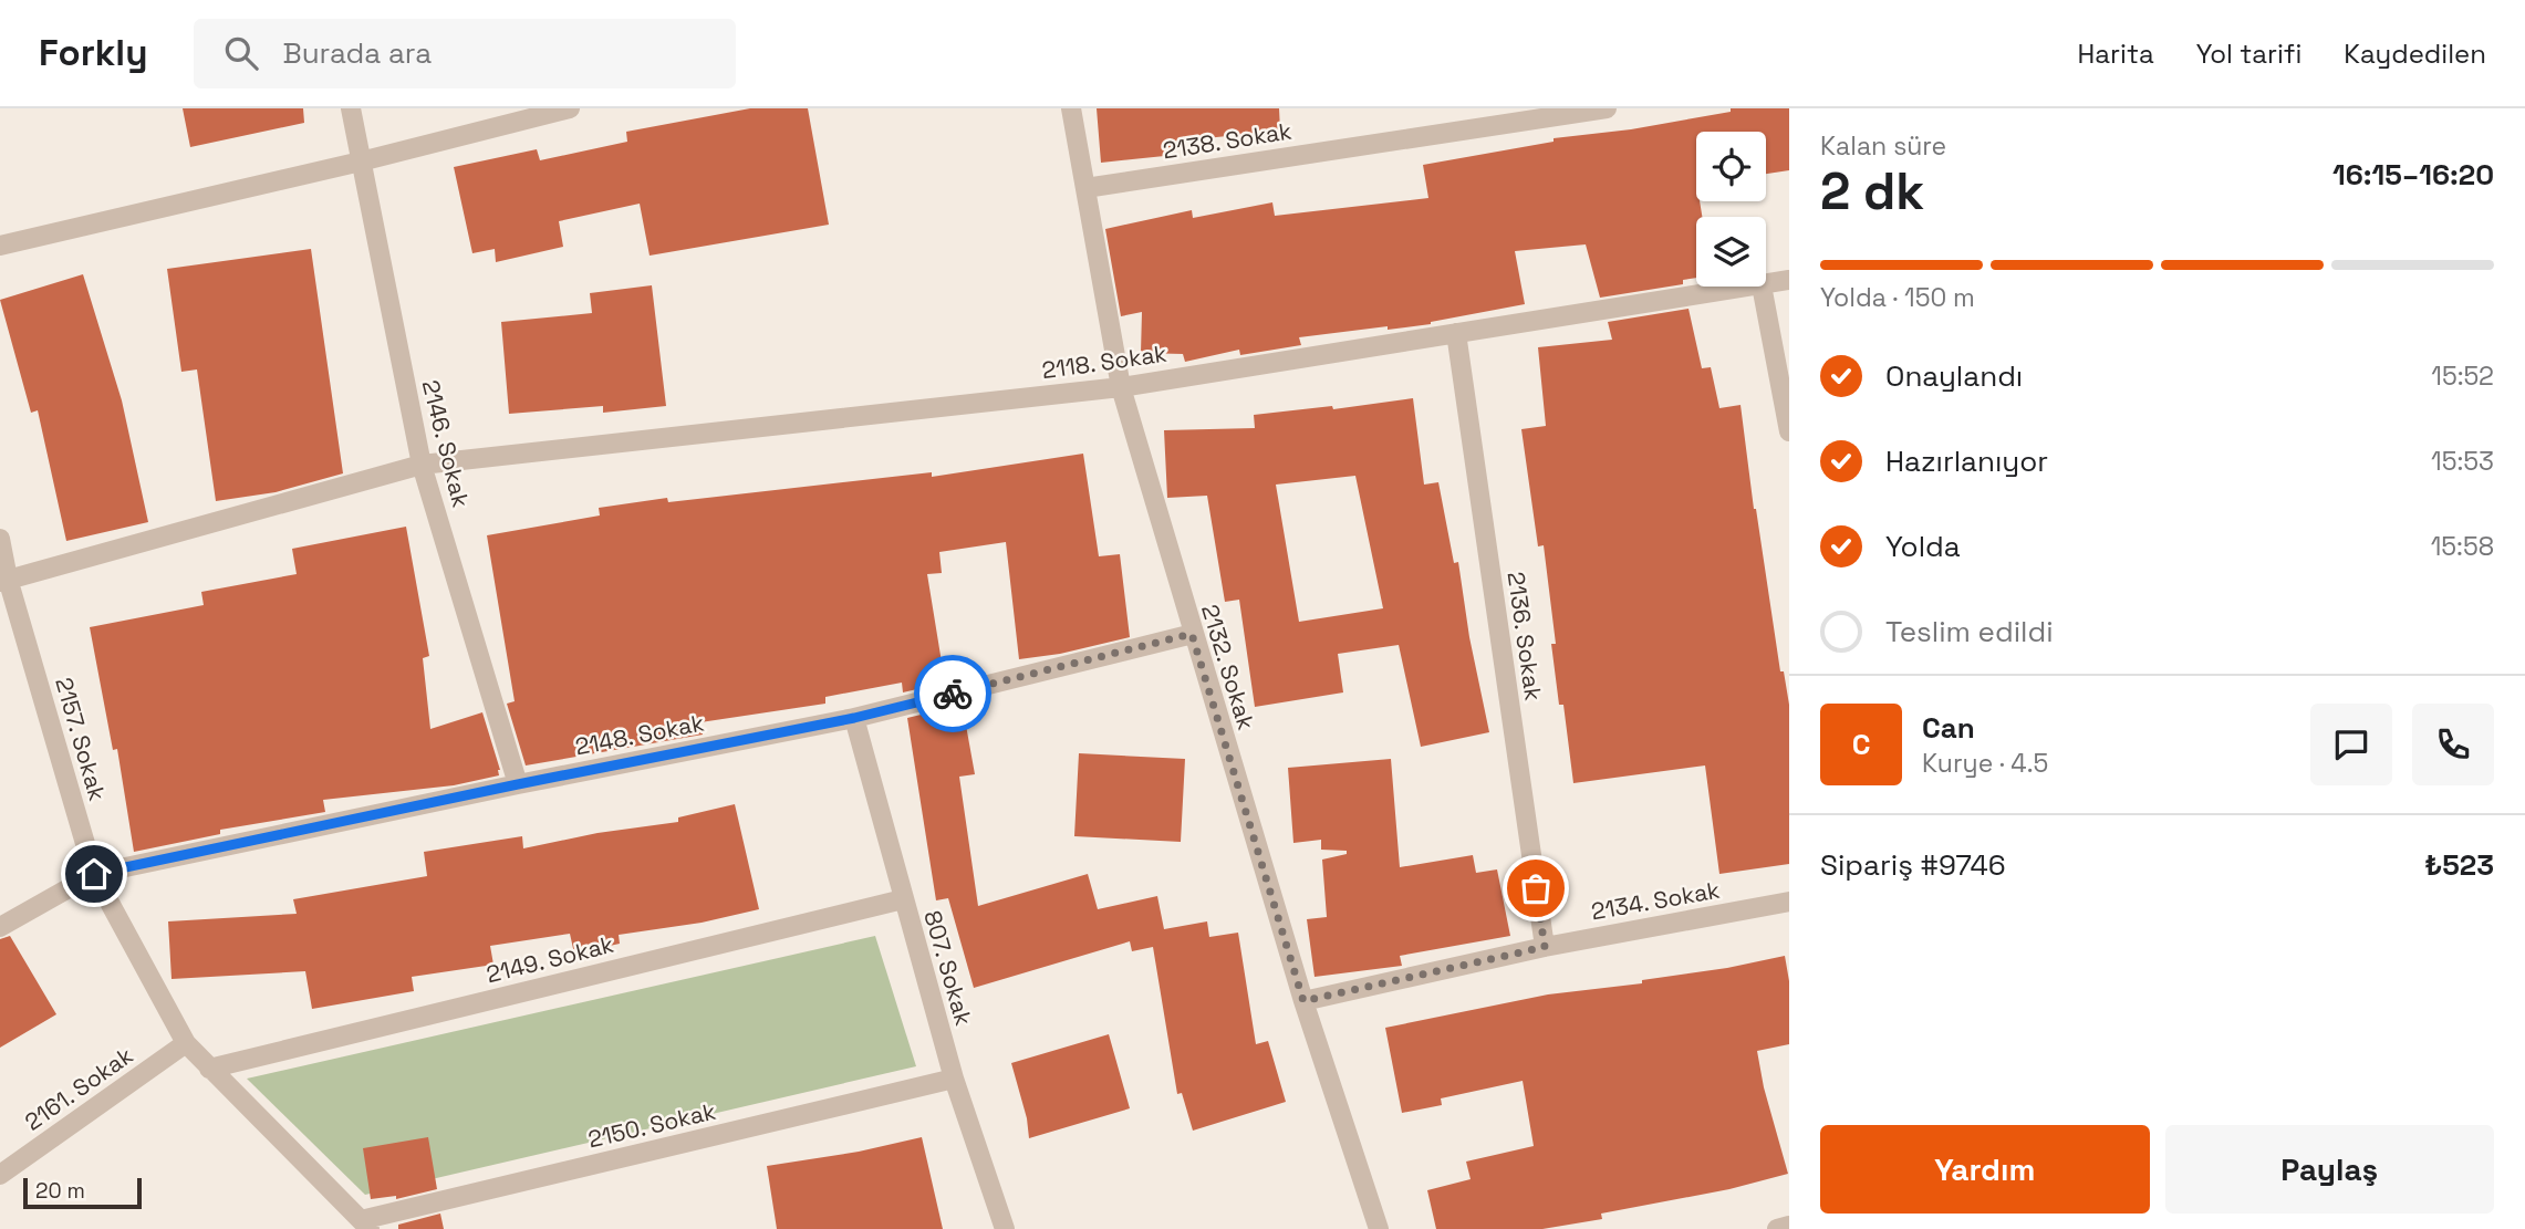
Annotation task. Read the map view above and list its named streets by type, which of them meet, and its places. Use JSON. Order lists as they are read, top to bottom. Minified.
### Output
{"streets":{"street":["2138. Sokak","2118. Sokak","2146. Sokak","2136. Sokak","2132. Sokak","2148. Sokak","2157. Sokak","2134. Sokak","2149. Sokak","807. Sokak","2161. Sokak","2150. Sokak"]},"crossings":[["2138. Sokak","2132. Sokak"],["2118. Sokak","2146. Sokak"],["2118. Sokak","2136. Sokak"],["2118. Sokak","2132. Sokak"],["2118. Sokak","2157. Sokak"],["2146. Sokak","2148. Sokak"],["2136. Sokak","2134. Sokak"],["2132. Sokak","2148. Sokak"],["2132. Sokak","2134. Sokak"],["2148. Sokak","2157. Sokak"],["2148. Sokak","807. Sokak"],["2157. Sokak","2149. Sokak"],["2157. Sokak","2161. Sokak"],["2157. Sokak","2150. Sokak"],["2149. Sokak","807. Sokak"],["807. Sokak","2150. Sokak"]],"scale_bar":"20 m","page":{"header":"Forkly","search":"Burada ara","nav":["Harita","Yol tarifi","Kaydedilen"],"heading":["2 dk","Kalan süre","16:15–16:20"],"panel":["Can","Kurye · 4.5","Sipariş #9746","₺523"],"bar":"Yolda · 150 m","list":[["Onaylandı","15:52"],["Hazırlanıyor","15:53"],["Yolda","15:58"],"Teslim edildi"],"round":"C","buttons":["Yardım","Paylaş"],"scale":"20 m"}}
